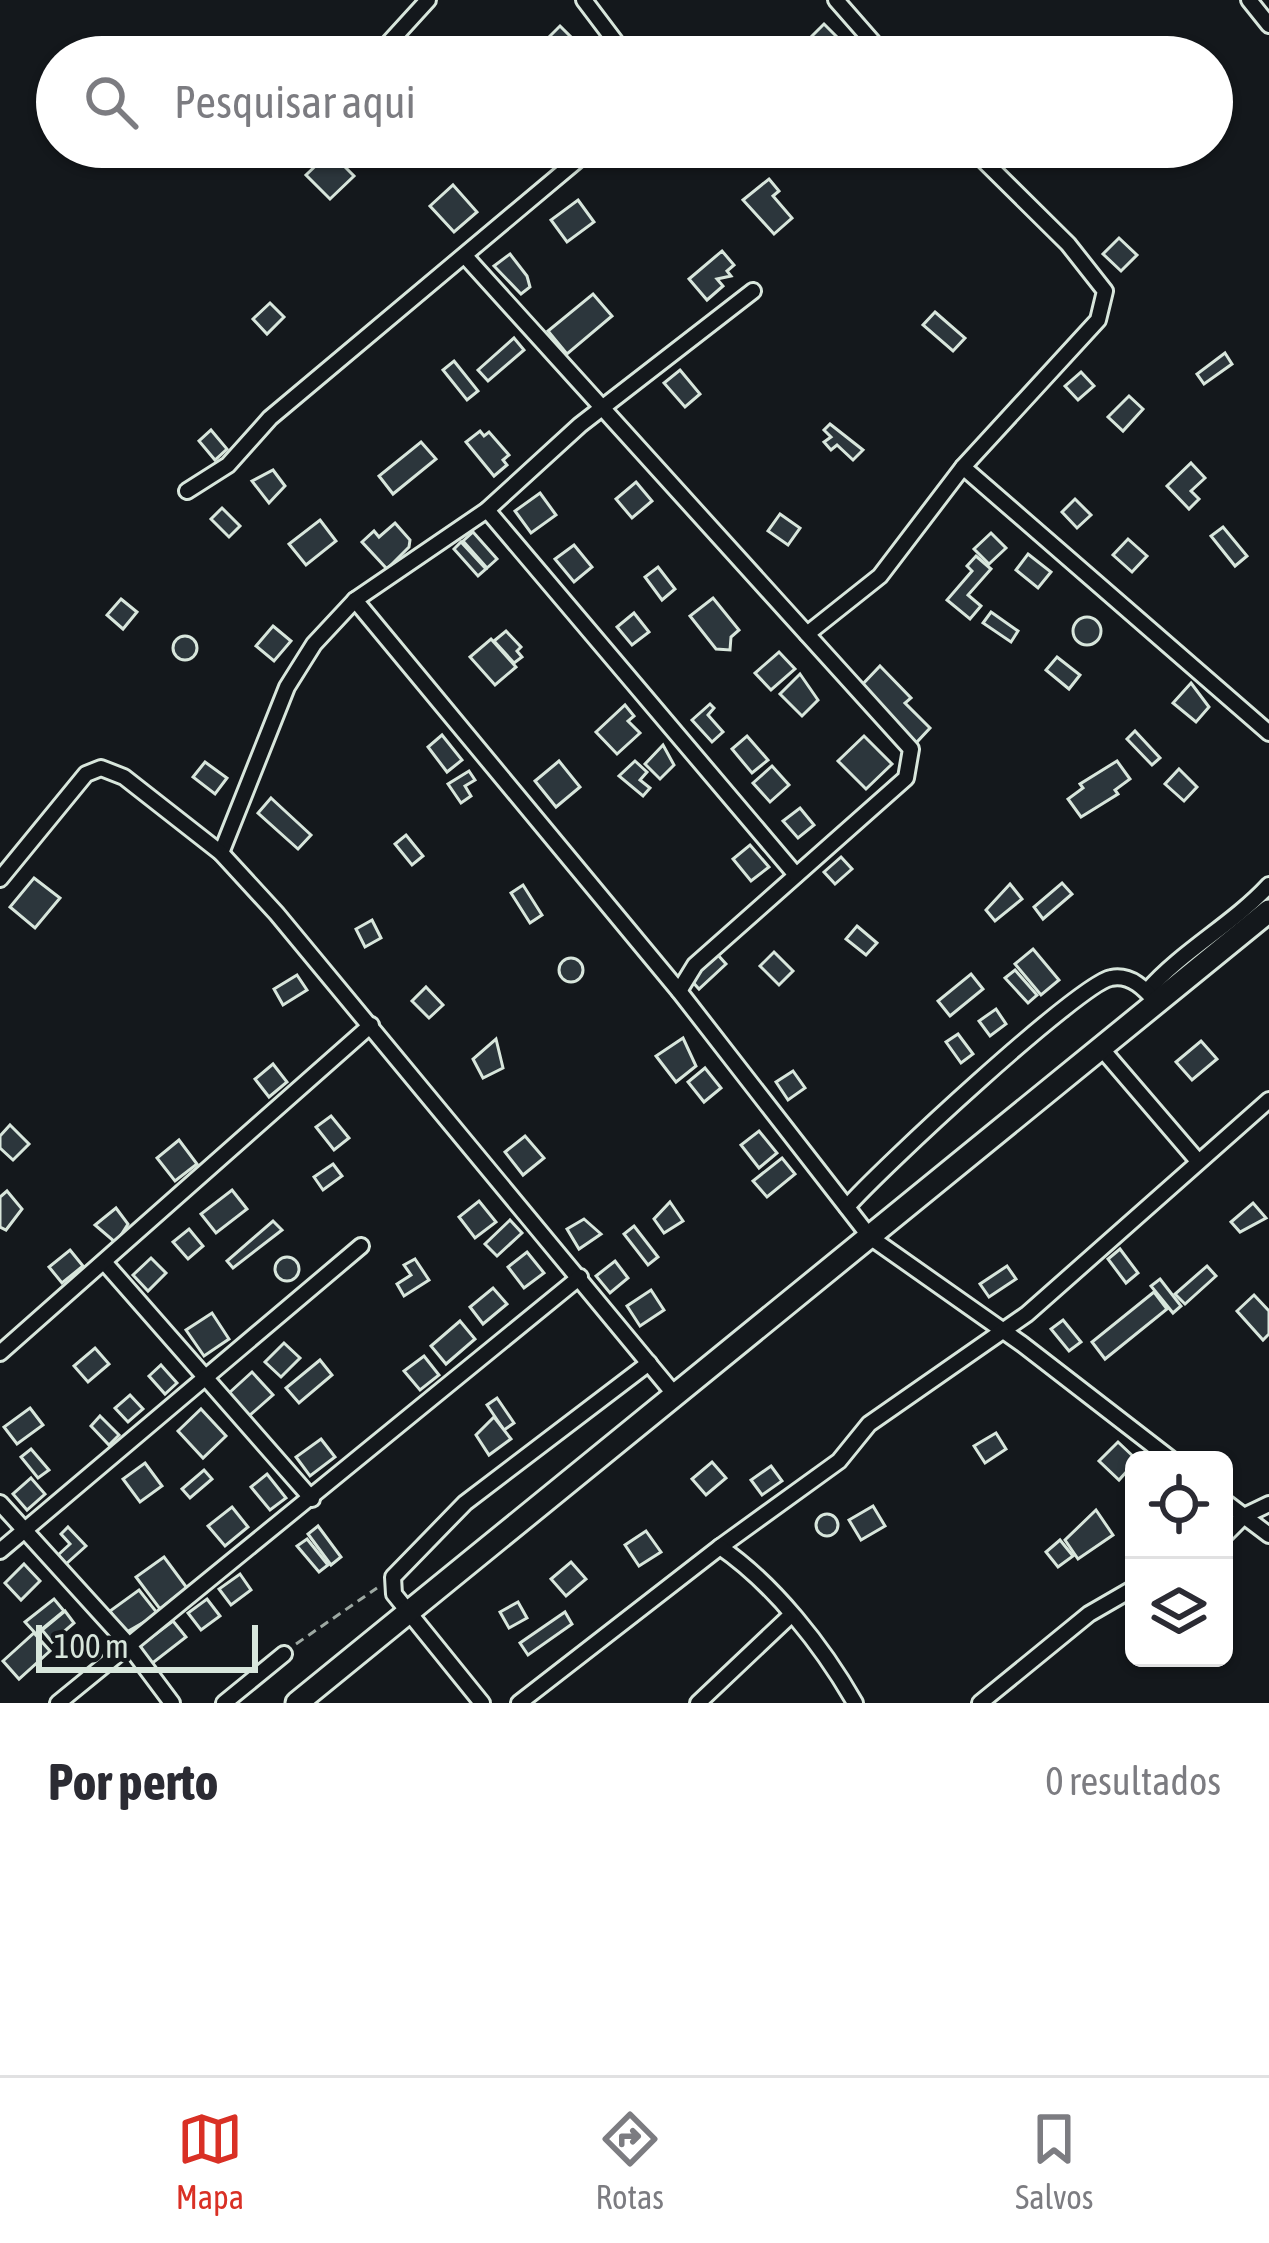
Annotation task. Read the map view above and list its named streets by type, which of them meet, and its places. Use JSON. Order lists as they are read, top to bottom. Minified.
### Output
{"scale_bar":"100 m","page":{"search":"Pesquisar aqui","scale":"100 m","heading":["Por perto","0 resultados"],"nav":["Mapa","Rotas","Salvos"]}}
